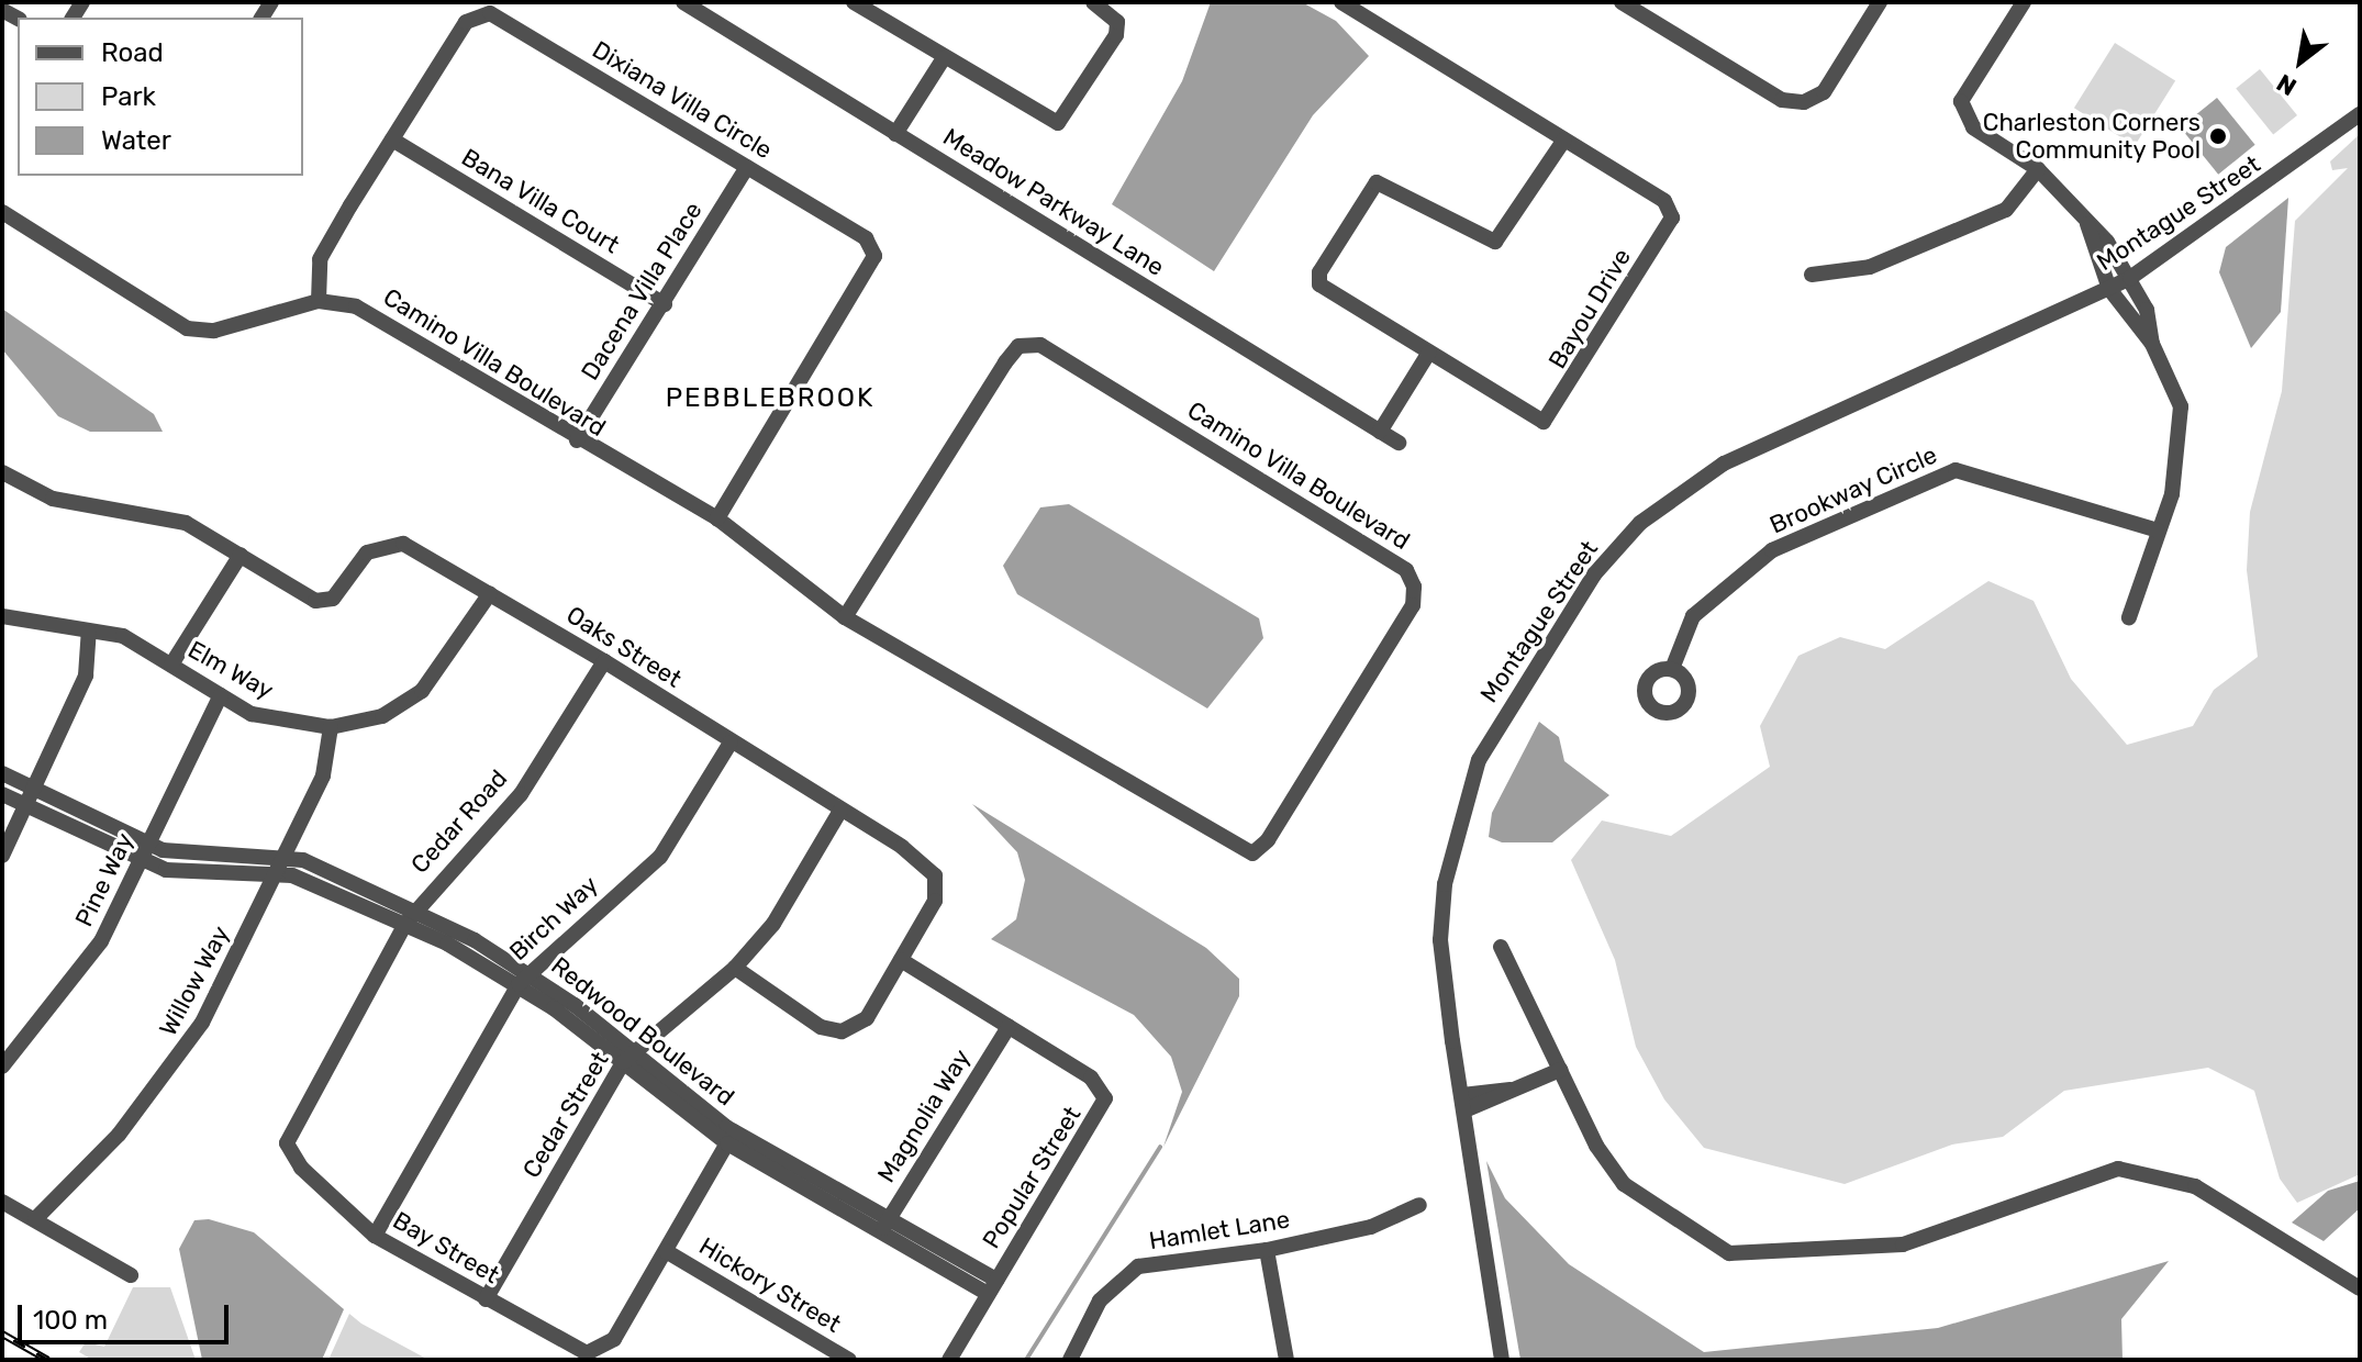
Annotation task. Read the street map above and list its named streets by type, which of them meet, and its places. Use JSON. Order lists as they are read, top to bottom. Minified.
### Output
{"streets":{"street":["Dixiana Villa Circle","Bana Villa Court","Meadow Parkway Lane","Montague Street","Dacena Villa Place","Bayou Drive","Camino Villa Boulevard","Brookway Circle","Oaks Street","Elm Way","Cedar Road","Pine Way","Birch Way","Willow Way","Redwood Boulevard","Cedar Street","Magnolia Way","Popular Street","Hamlet Lane","Bay Street","Hickory Street"]},"crossings":[["Dixiana Villa Circle","Bana Villa Court"],["Dixiana Villa Circle","Dacena Villa Place"],["Dixiana Villa Circle","Camino Villa Boulevard"],["Bana Villa Court","Dacena Villa Place"],["Dacena Villa Place","Camino Villa Boulevard"],["Oaks Street","Elm Way"],["Oaks Street","Cedar Road"],["Oaks Street","Birch Way"],["Oaks Street","Cedar Street"],["Oaks Street","Popular Street"],["Elm Way","Pine Way"],["Elm Way","Willow Way"],["Cedar Road","Redwood Boulevard"],["Cedar Road","Bay Street"],["Pine Way","Redwood Boulevard"],["Birch Way","Redwood Boulevard"],["Birch Way","Bay Street"],["Willow Way","Redwood Boulevard"],["Redwood Boulevard","Cedar Street"],["Redwood Boulevard","Magnolia Way"],["Redwood Boulevard","Popular Street"],["Redwood Boulevard","Bay Street"],["Cedar Street","Bay Street"],["Magnolia Way","Popular Street"],["Bay Street","Hickory Street"]],"districts":["PEBBLEBROOK"],"places":["Charleston Corners Community Pool"],"legend":["Road","Park","Water"],"scale_bar":"100 m","north":"bottom left"}
